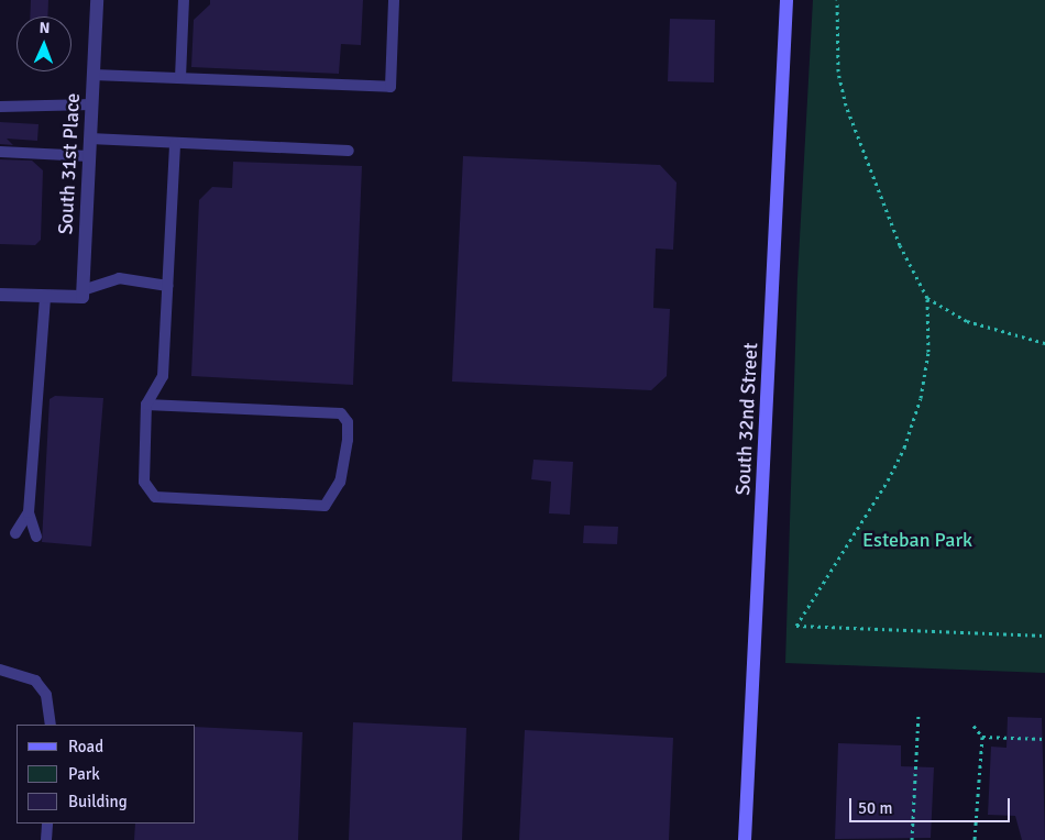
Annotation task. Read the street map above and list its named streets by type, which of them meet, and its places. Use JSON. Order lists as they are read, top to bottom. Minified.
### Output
{"streets":{"main road":["South 32nd Street"],"street":["South 31st Place"]},"parks":["Esteban Park"],"legend":["Road","Park","Building"],"scale_bar":"50 m","north":"top"}
